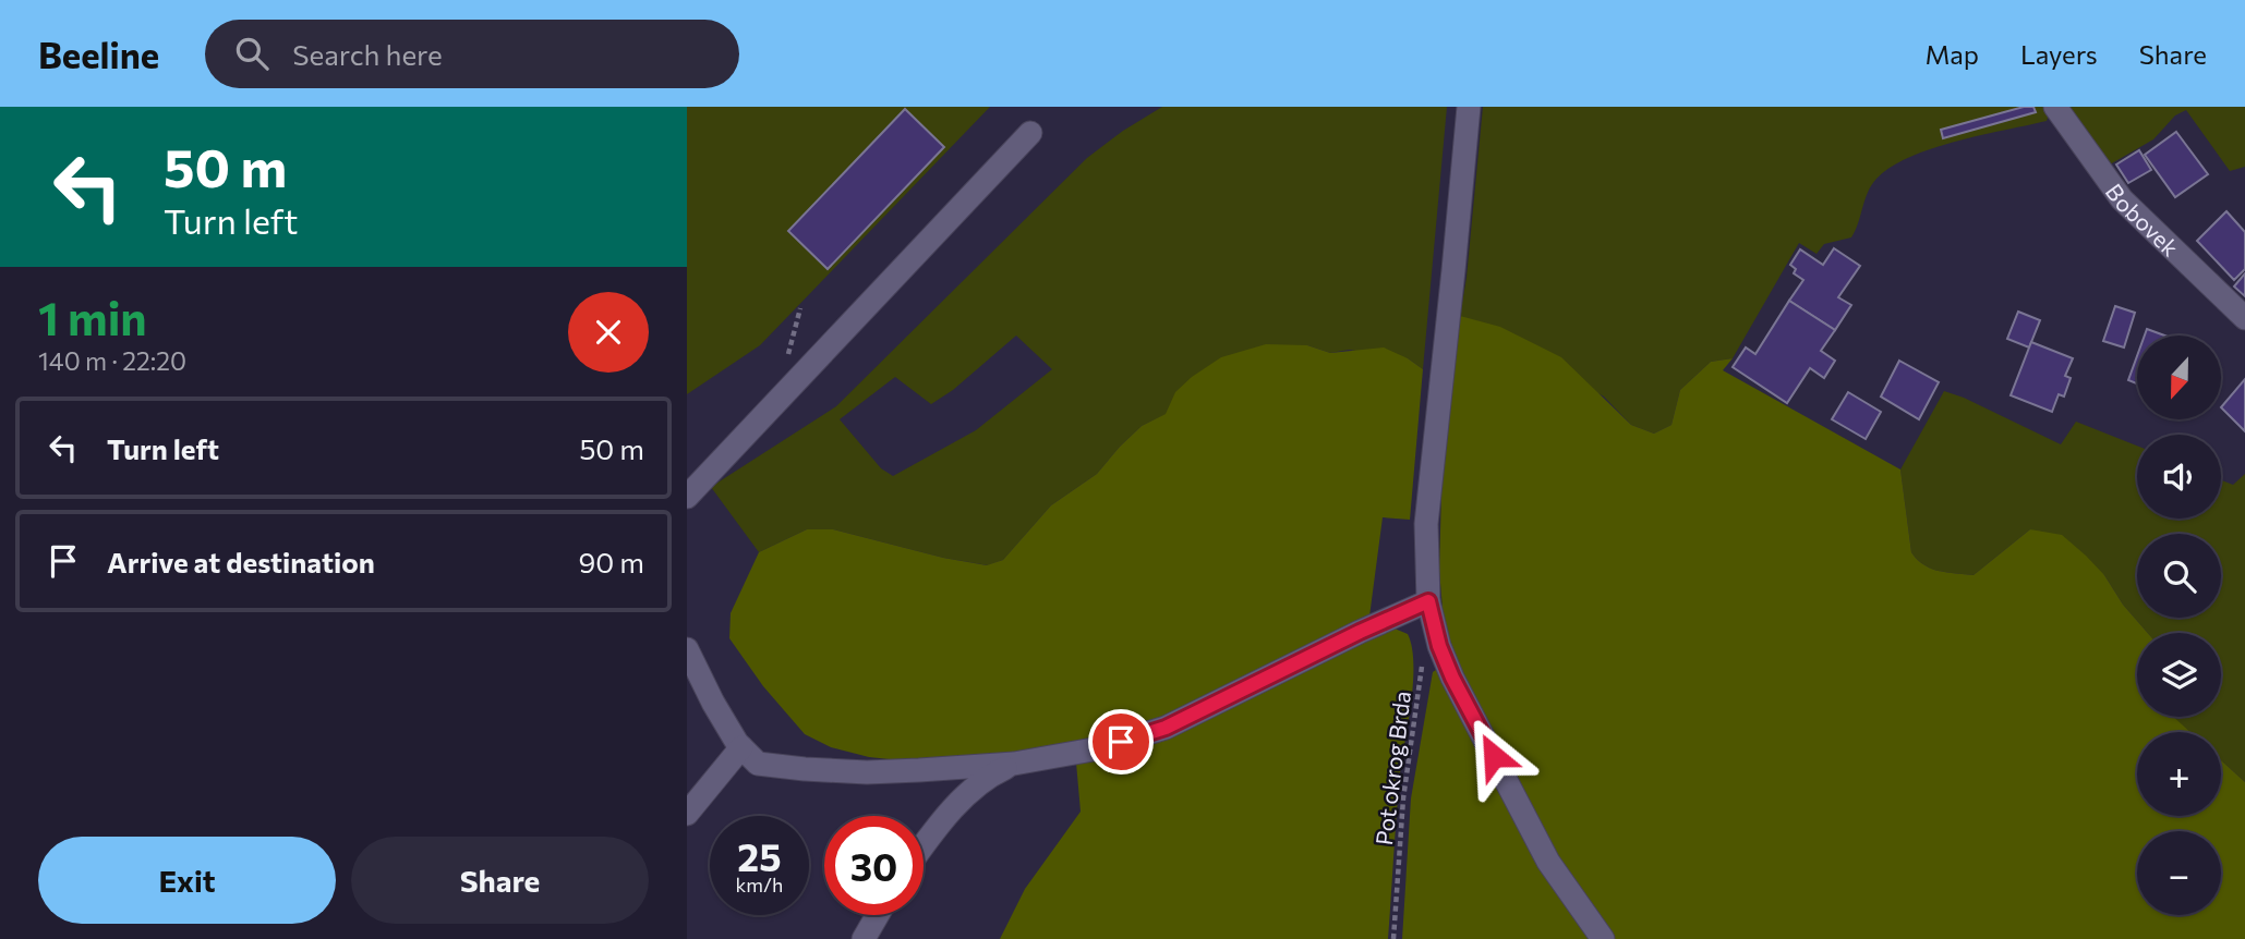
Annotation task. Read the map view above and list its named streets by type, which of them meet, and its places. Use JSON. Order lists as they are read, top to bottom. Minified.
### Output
{"streets":{"street":["Bobovek"],"path":["Pot okrog Brda"]},"north":"bottom","page":{"header":"Beeline","search":"Search here","nav":["Map","Layers","Share"],"turn":["50 m","Turn left"],"heading":["1 min","140 m · 22:20"],"map_buttons":["+","−"],"list":[{"name":"Turn left","value":"50 m"},{"name":"Arrive at destination","value":"90 m"}],"speed":"25 km/h","limit":"30","buttons":["Exit","Share"]}}
